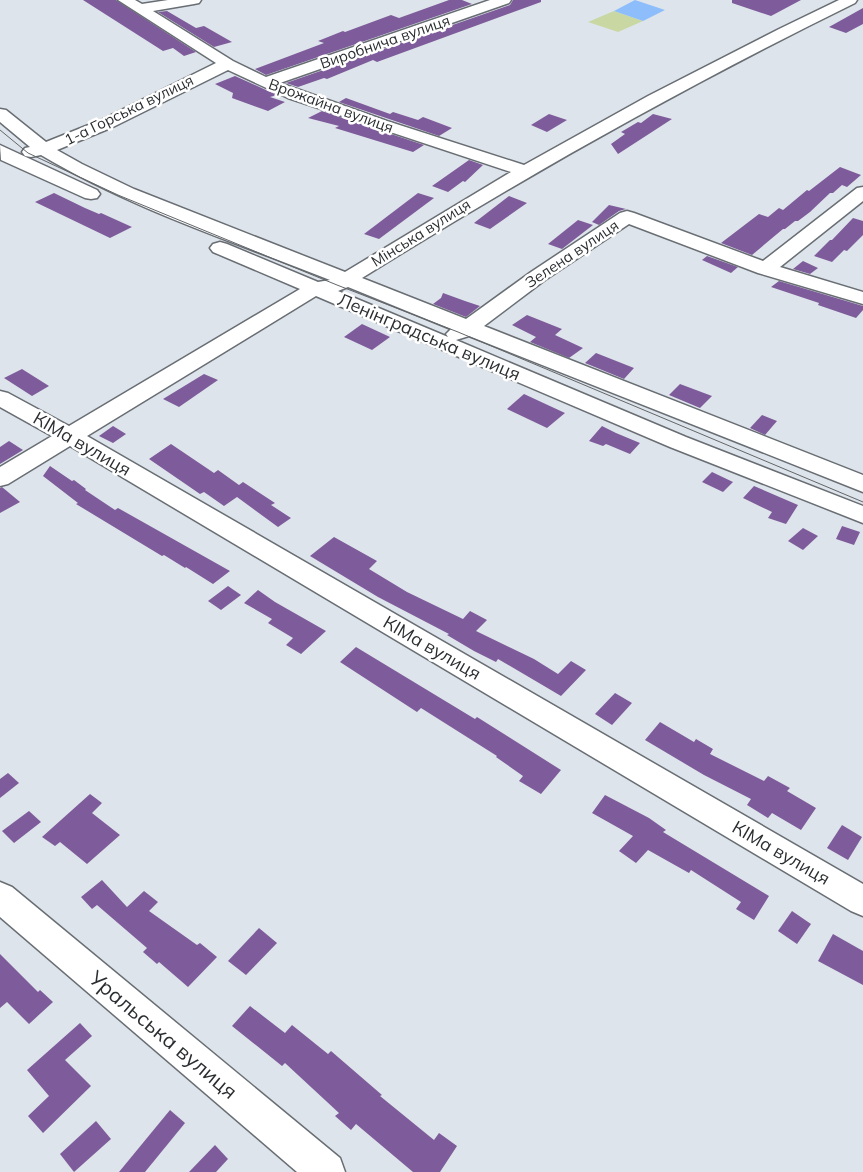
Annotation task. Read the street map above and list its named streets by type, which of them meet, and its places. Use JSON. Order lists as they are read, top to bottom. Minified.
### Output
{"streets":{"street":["Виробнича вулиця","Врожайна вулиця","1-а Горська вулиця","Мінська вулиця","Зелена вулиця","Ленінградська вулиця","КІМа вулиця","Уральська вулиця"]},"crossings":[["Виробнича вулиця","Врожайна вулиця"],["Врожайна вулиця","1-а Горська вулиця"],["Врожайна вулиця","Мінська вулиця"],["1-а Горська вулиця","Ленінградська вулиця"],["Мінська вулиця","Ленінградська вулиця"],["Мінська вулиця","КІМа вулиця"],["Зелена вулиця","Ленінградська вулиця"]]}
